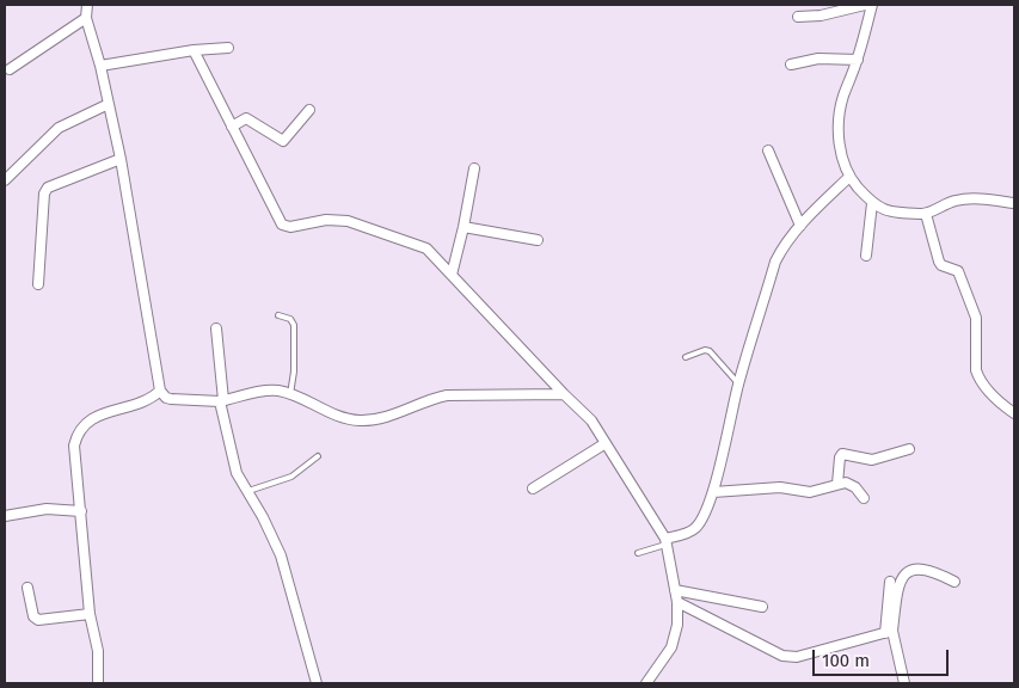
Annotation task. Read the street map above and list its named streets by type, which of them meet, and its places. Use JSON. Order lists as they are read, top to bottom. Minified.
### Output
{"scale_bar":"100 m"}
